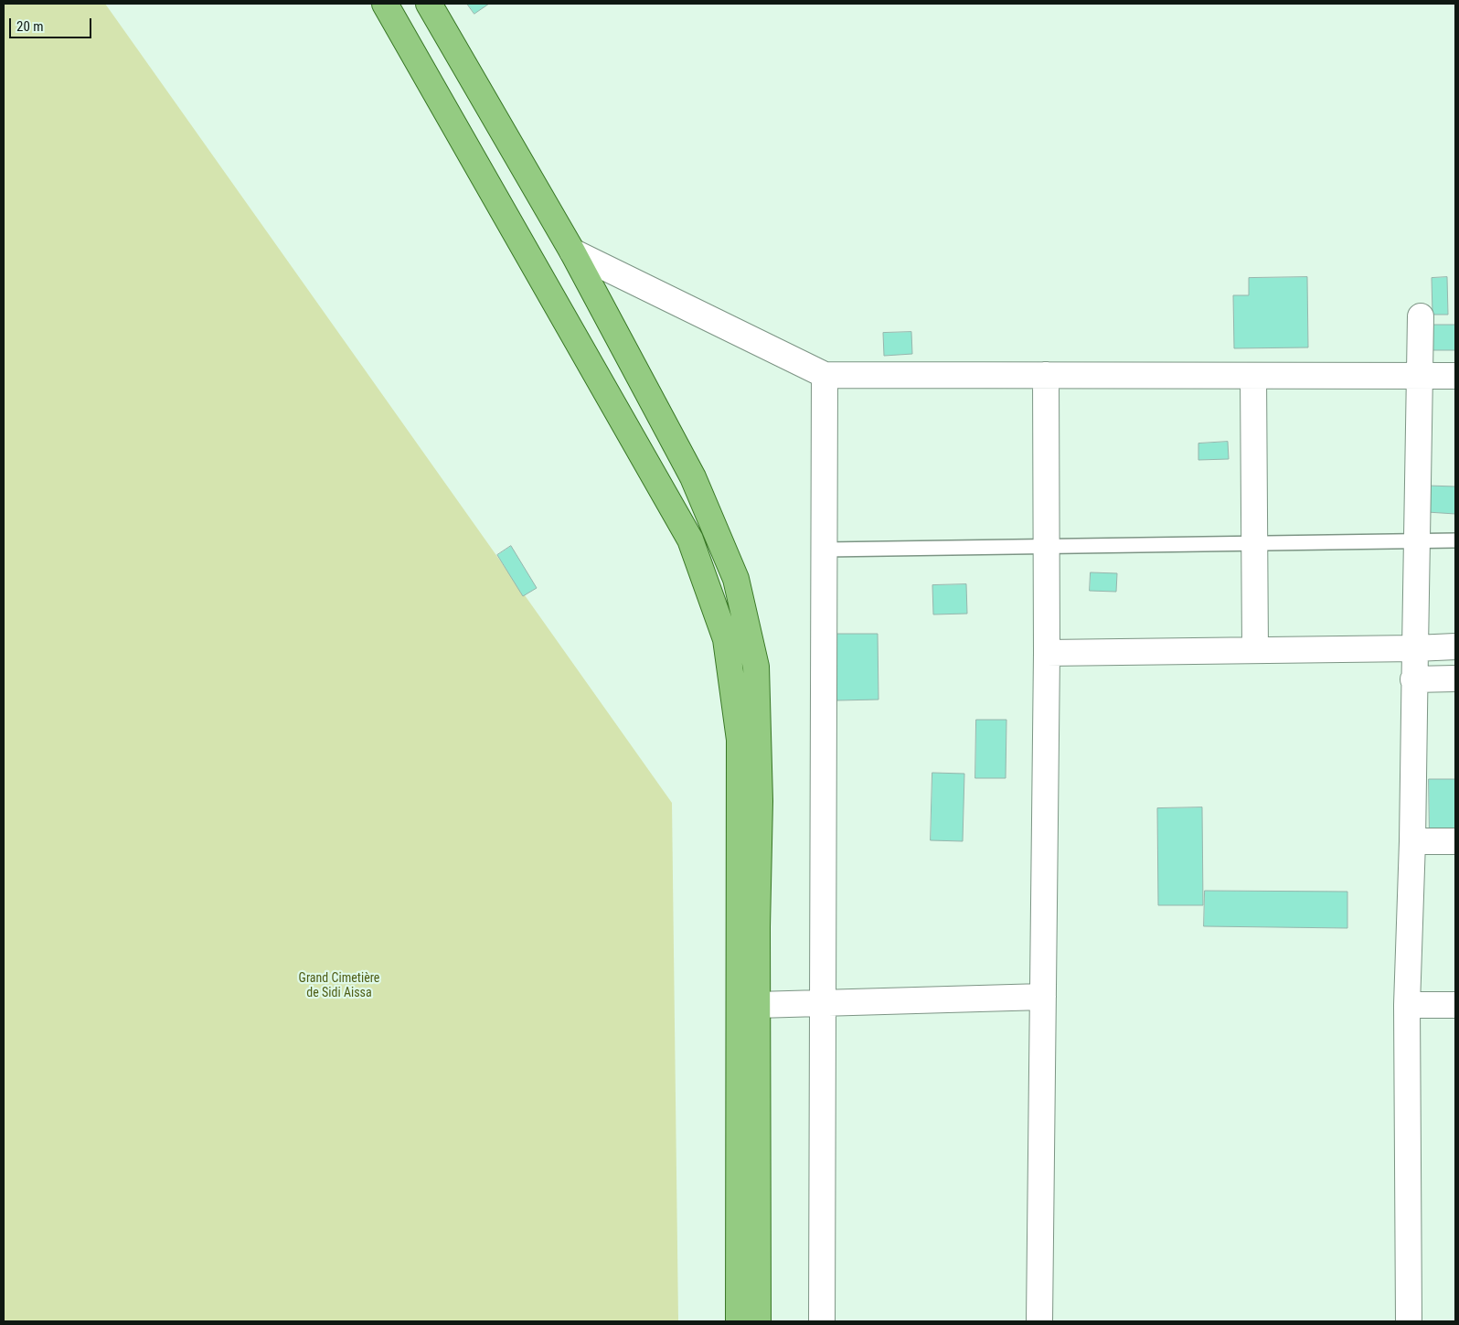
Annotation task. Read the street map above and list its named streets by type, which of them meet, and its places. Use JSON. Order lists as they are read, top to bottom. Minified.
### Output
{"parks":["Grand Cimetière de Sidi Aissa"],"scale_bar":"20 m"}
